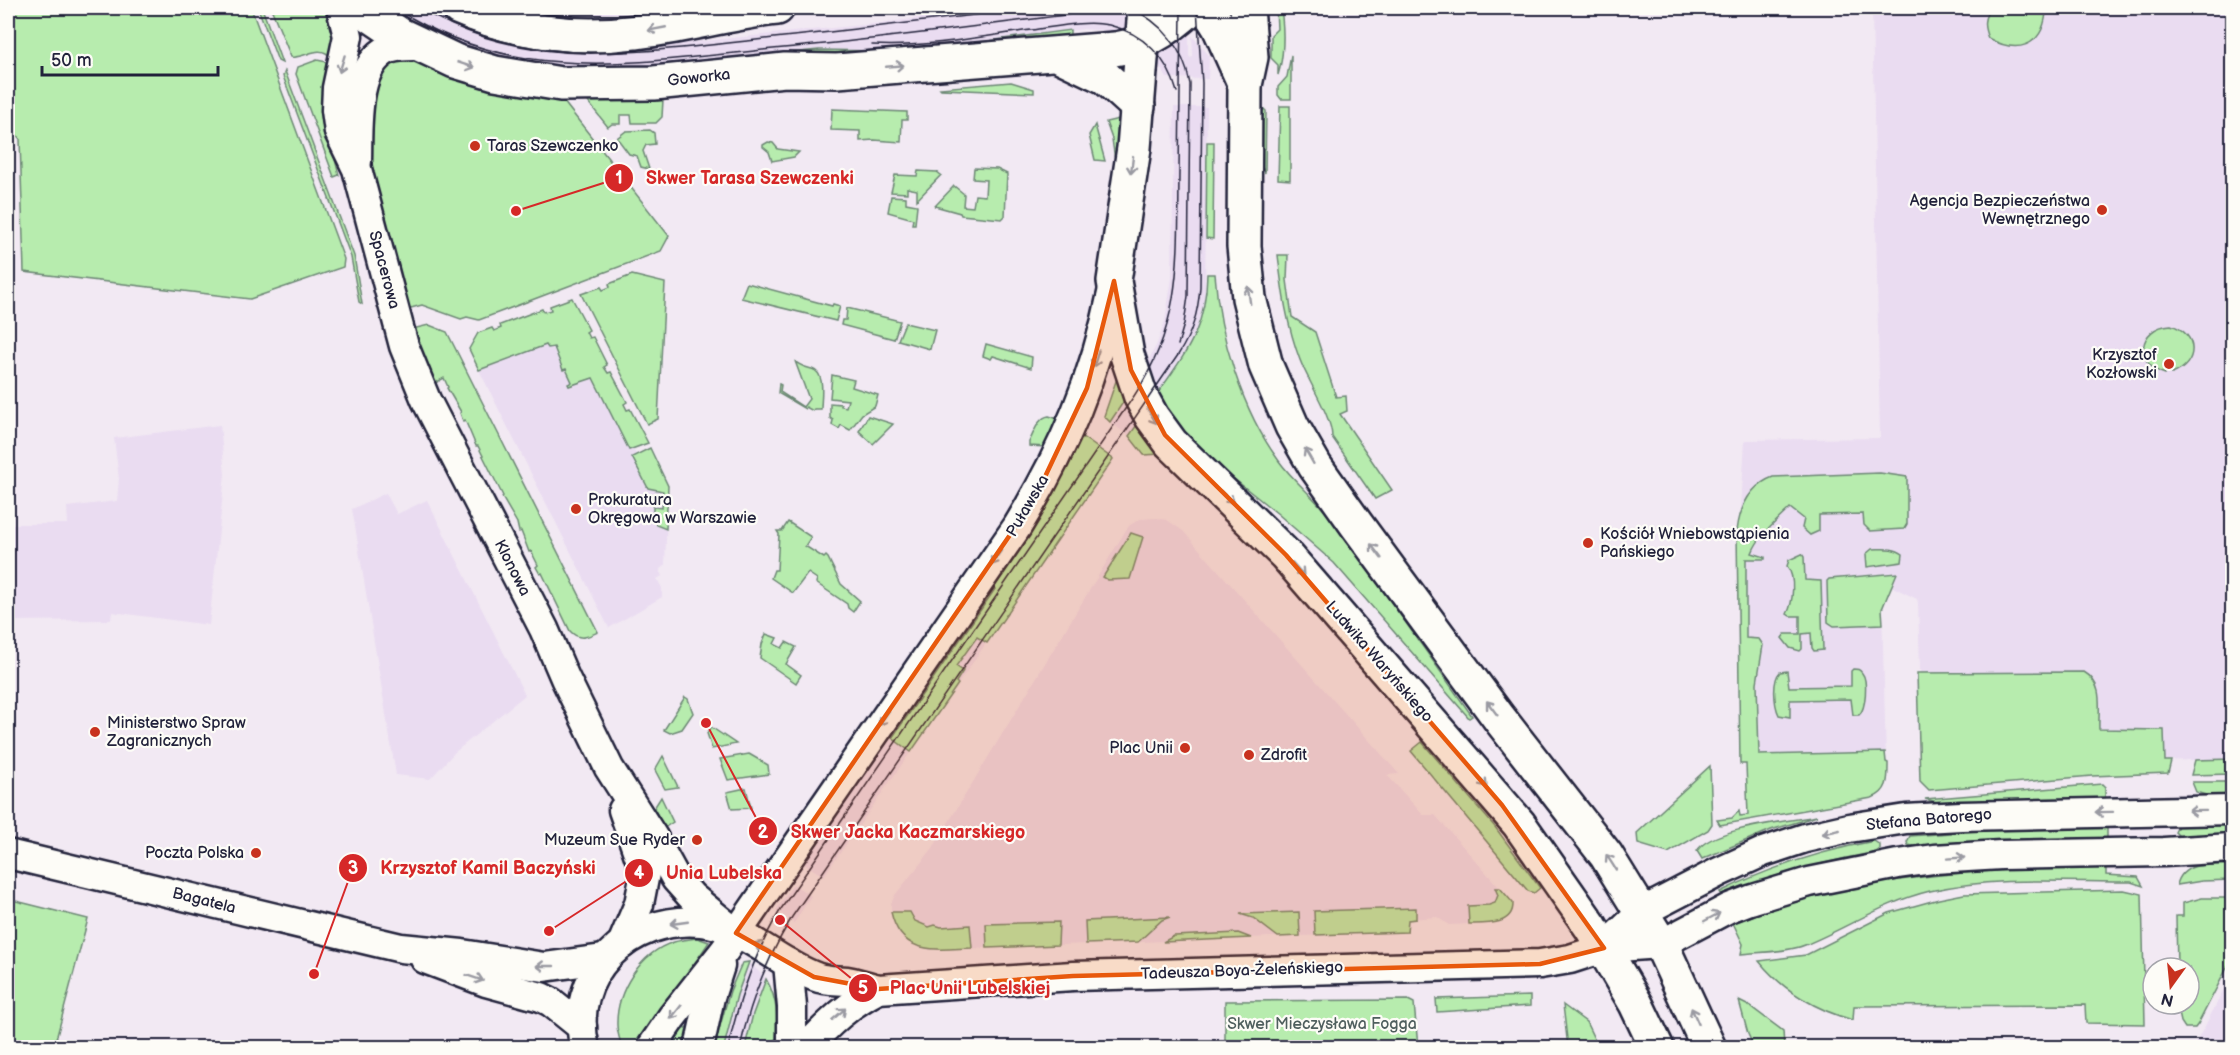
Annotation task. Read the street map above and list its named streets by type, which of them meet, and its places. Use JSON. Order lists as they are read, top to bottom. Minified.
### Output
{"streets":{"main road":["Goworka","Puławska","Ludwika Waryńskiego"],"street":["Spacerowa","Klonowa","Stefana Batorego","Bagatela","Tadeusza Boya-Żeleńskiego"]},"crossings":[["Goworka","Spacerowa"],["Goworka","Puławska"],["Spacerowa","Klonowa"],["Puławska","Klonowa"],["Puławska","Ludwika Waryńskiego"],["Puławska","Tadeusza Boya-Żeleńskiego"],["Klonowa","Bagatela"],["Klonowa","Tadeusza Boya-Żeleńskiego"],["Ludwika Waryńskiego","Tadeusza Boya-Żeleńskiego"],["Stefana Batorego","Tadeusza Boya-Żeleńskiego"]],"one_way":["Puławska"],"parks":["Skwer Mieczysława Fogga"],"places":["Taras Szewczenko","Agencja Bezpieczeństwa Wewnętrznego","Skwer Tarasa Szewczenki","Krzysztof Kozłowski","Prokuratura Okręgowa w Warszawie","Kościół Wniebowstąpienia Pańskiego","Skwer Jacka Kaczmarskiego","Ministerstwo Spraw Zagranicznych","Plac Unii","Zdrofit","Muzeum Sue Ryder","Poczta Polska","Plac Unii Lubelskiej","Unia Lubelska","Krzysztof Kamil Baczyński"],"scale_bar":"50 m","north":"bottom"}
